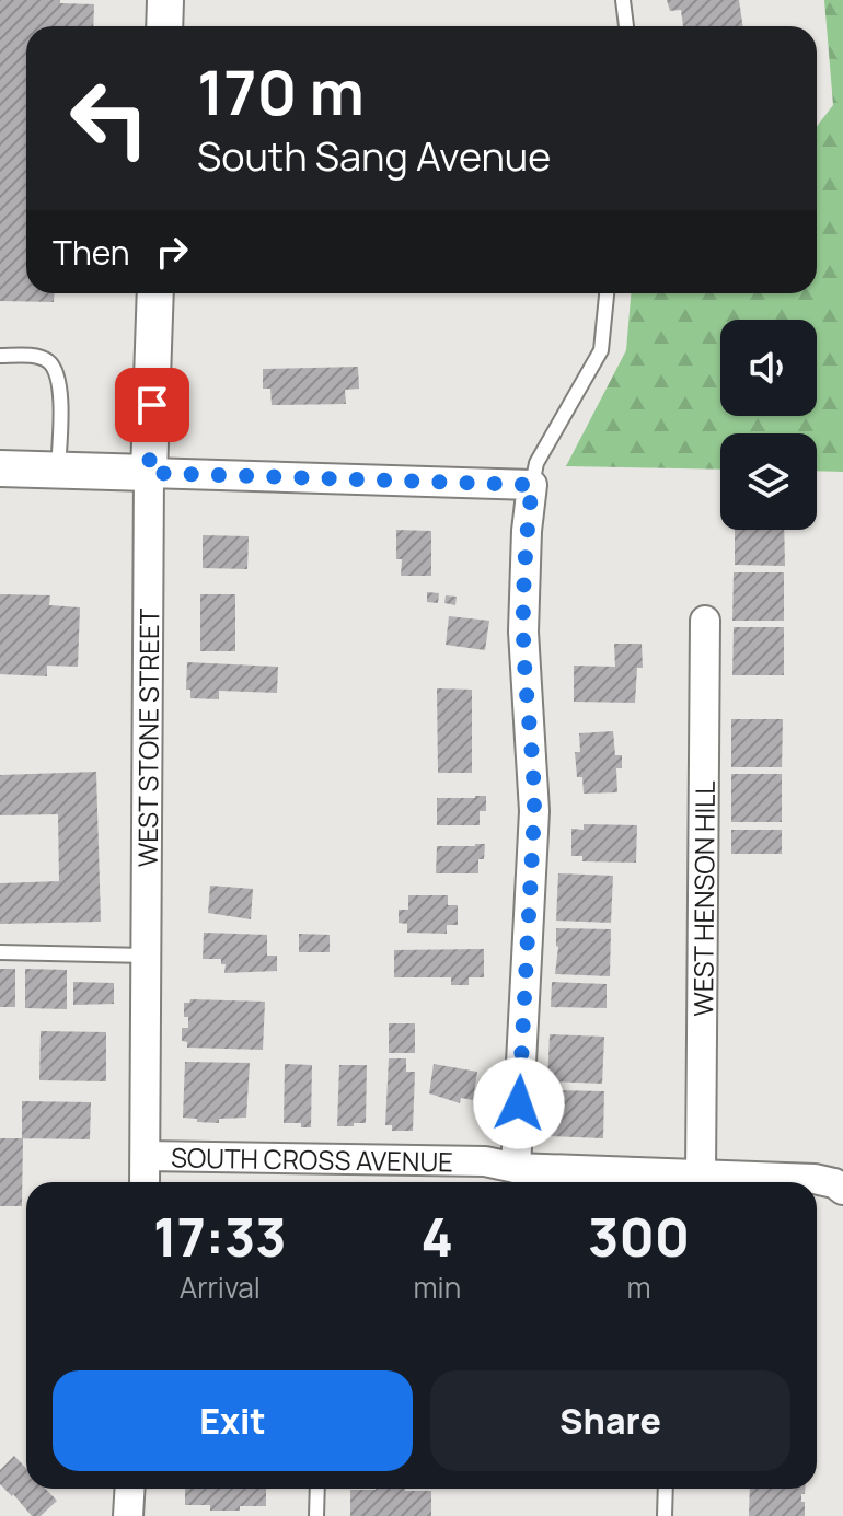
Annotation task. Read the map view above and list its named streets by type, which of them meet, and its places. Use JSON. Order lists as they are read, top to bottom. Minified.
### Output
{"streets":{"street":["WEST STONE STREET","WEST HENSON HILL","SOUTH CROSS AVENUE"]},"crossings":[["WEST STONE STREET","SOUTH CROSS AVENUE"],["WEST HENSON HILL","SOUTH CROSS AVENUE"]],"page":{"turn":["170 m","South Sang Avenue"],"then":"Then","eta":["17:33","Arrival","4","min","300","m"],"buttons":["Exit","Share"]}}
